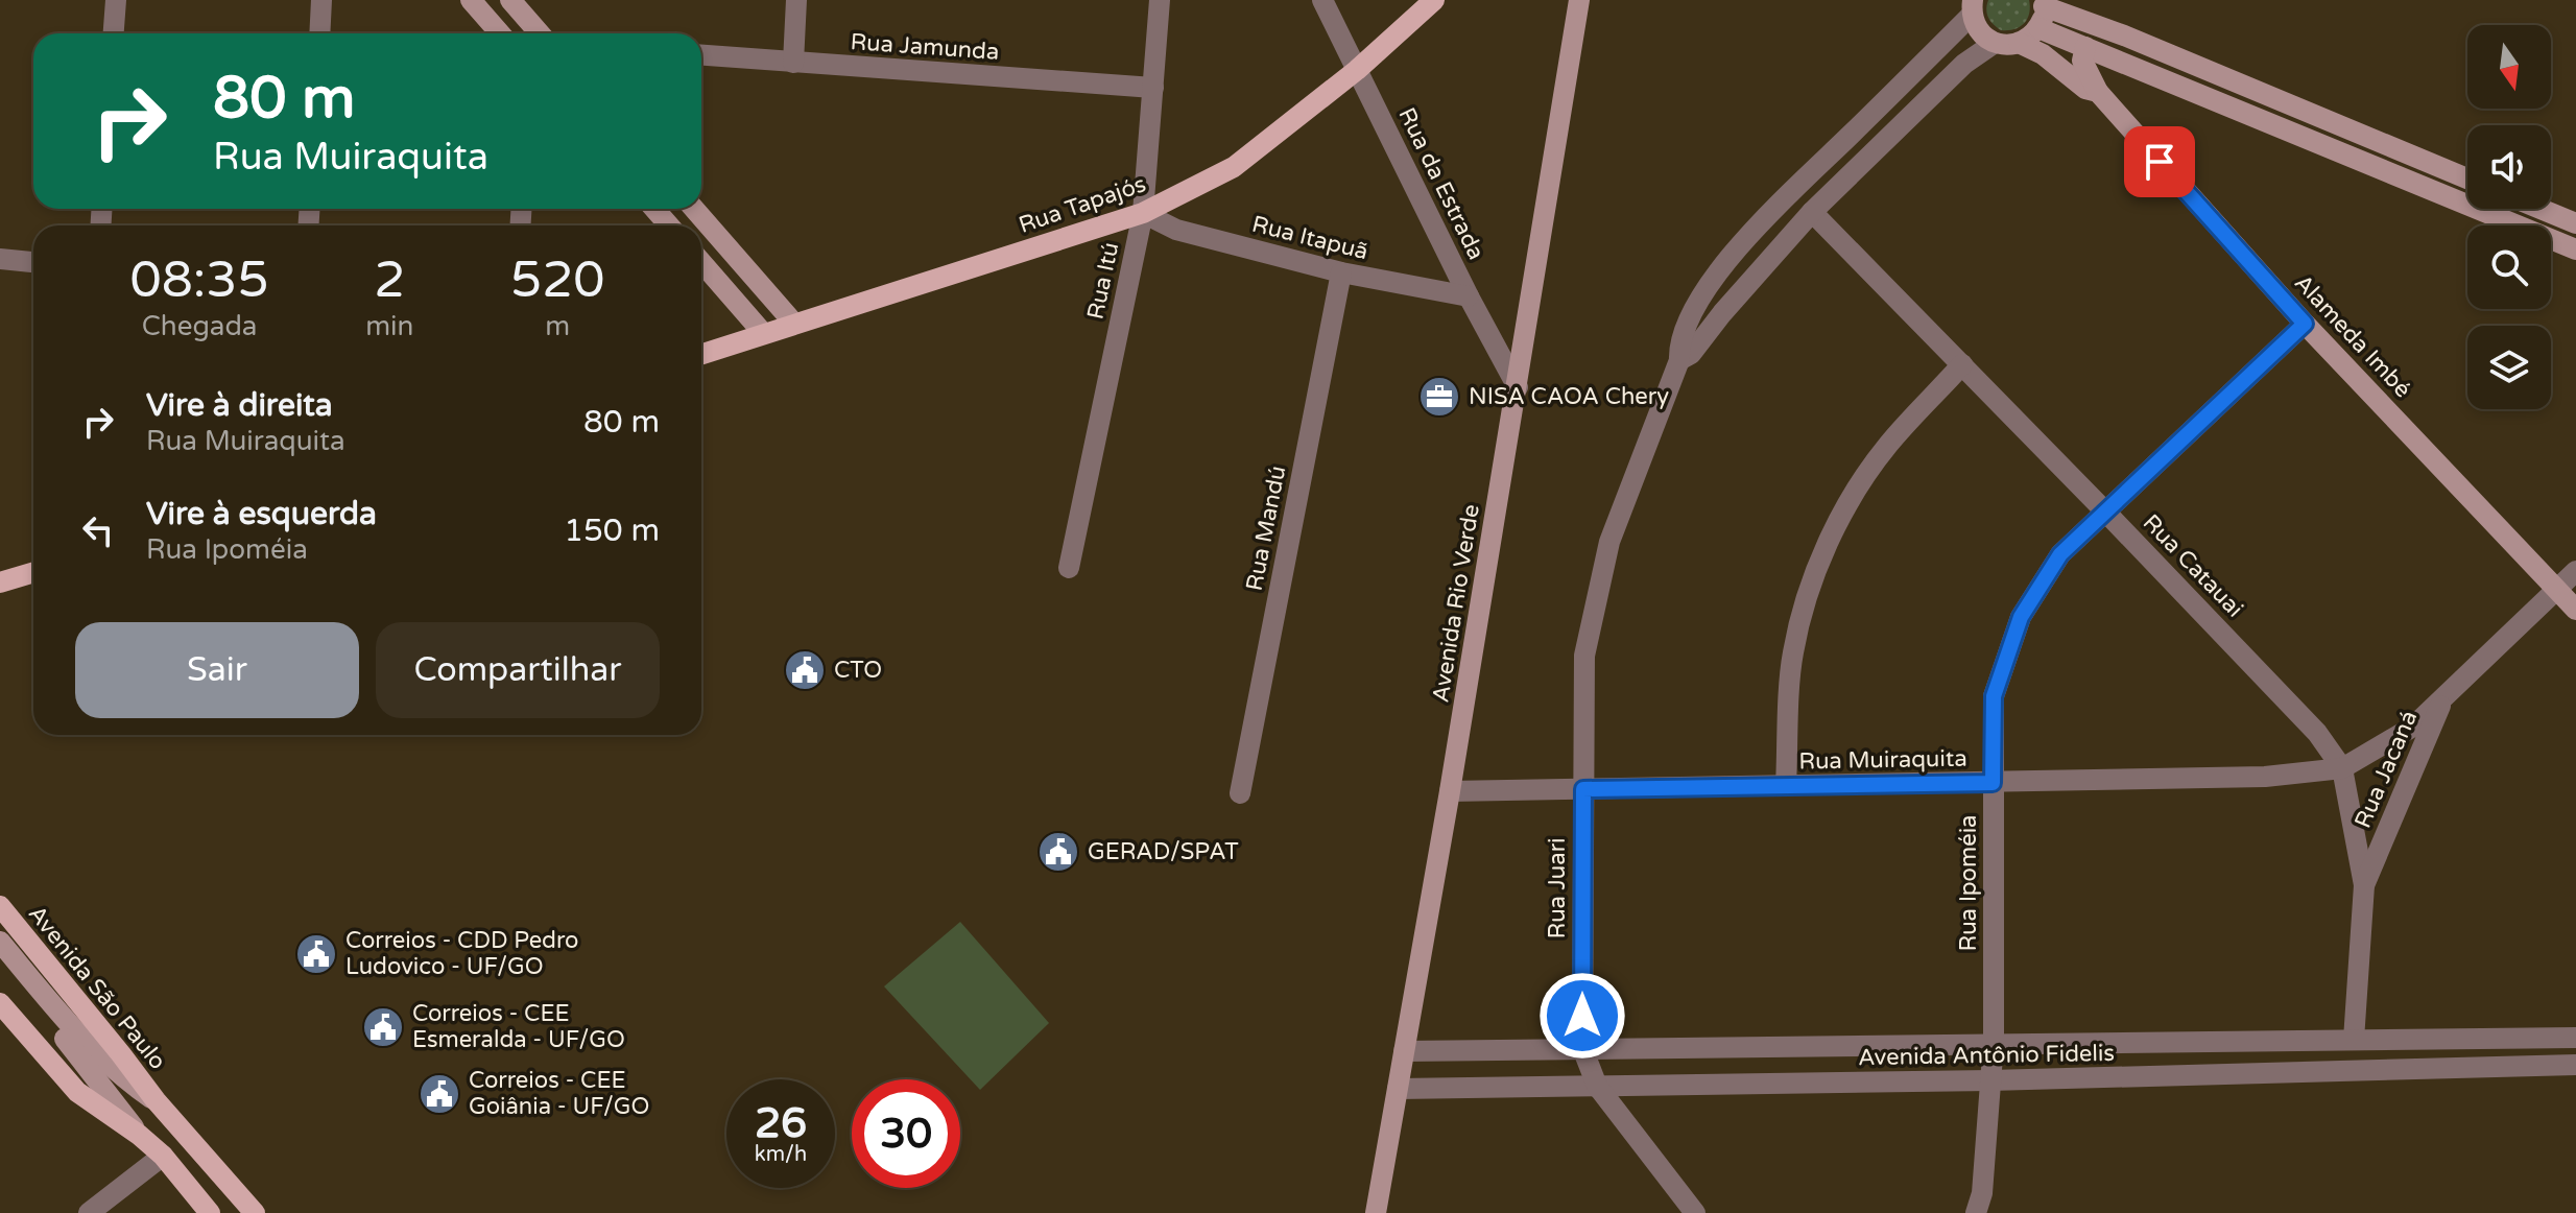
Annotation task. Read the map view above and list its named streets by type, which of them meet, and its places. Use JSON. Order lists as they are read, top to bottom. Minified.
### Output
{"streets":{"main road":["Rua Tapajós","Avenida São Paulo"],"street":["Rua Jamunda","Rua da Estrada","Rua Itapuã","Rua Itú","Alameda Imbé","Rua Mandú","Rua Catauai","Avenida Rio Verde","Rua Muiraquita","Rua Jacaná","Rua Ipoméia","Rua Juari","Avenida Antônio Fidelis"]},"crossings":[["Rua Jamunda","Rua Itú"],["Rua da Estrada","Rua Tapajós"],["Rua da Estrada","Rua Itapuã"],["Rua da Estrada","Avenida Rio Verde"],["Rua Tapajós","Rua Itapuã"],["Rua Tapajós","Rua Itú"],["Rua Itapuã","Rua Itú"],["Rua Itapuã","Rua Mandú"],["Alameda Imbé","Rua Jacaná"],["Alameda Imbé","Rua Ipoméia"],["Rua Catauai","Rua Muiraquita"],["Rua Catauai","Rua Jacaná"],["Rua Catauai","Rua Ipoméia"],["Avenida Rio Verde","Rua Muiraquita"],["Avenida Rio Verde","Avenida Antônio Fidelis"],["Rua Muiraquita","Rua Jacaná"],["Rua Muiraquita","Rua Ipoméia"],["Rua Muiraquita","Rua Juari"],["Rua Jacaná","Avenida Antônio Fidelis"],["Rua Ipoméia","Avenida Antônio Fidelis"],["Rua Juari","Avenida Antônio Fidelis"]],"places":{"office":["NISA CAOA Chery"],"public building":["CTO","GERAD/SPAT","Correios - CDD Pedro Ludovico - UF/GO","Correios - CEE Esmeralda - UF/GO","Correios - CEE Goiânia - UF/GO"]},"north":"bottom","page":{"turn":["80 m","Rua Muiraquita"],"eta":["08:35","Chegada","2","min","520","m"],"list":[{"name":"Vire à direita","note":"Rua Muiraquita","value":"80 m"},{"name":"Vire à esquerda","note":"Rua Ipoméia","value":"150 m"}],"buttons":["Sair","Compartilhar"],"speed":"26 km/h","limit":"30"}}
